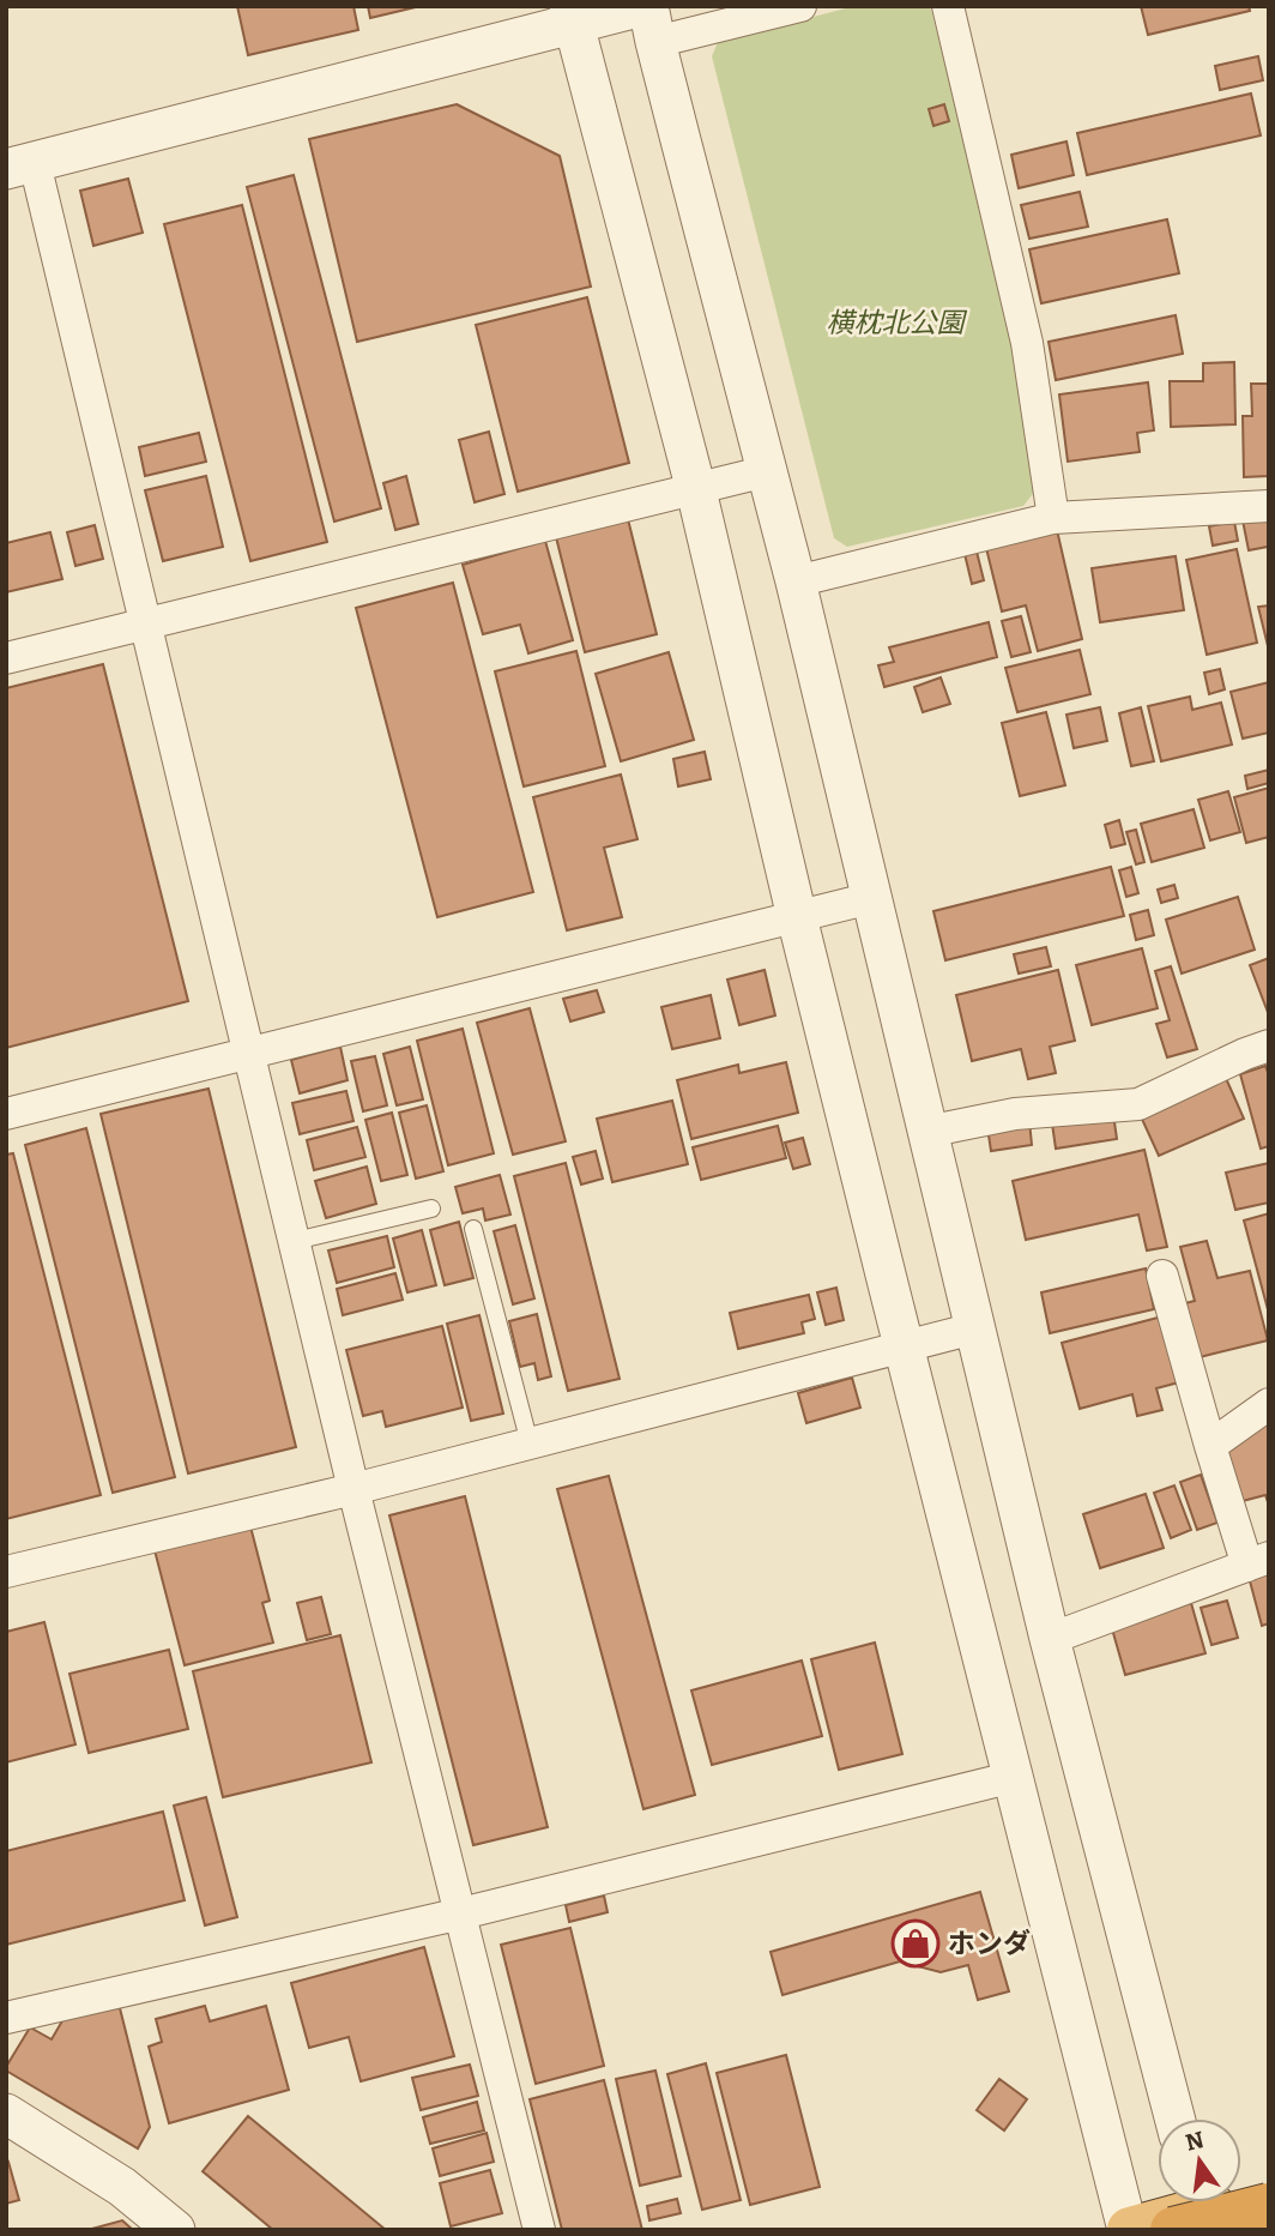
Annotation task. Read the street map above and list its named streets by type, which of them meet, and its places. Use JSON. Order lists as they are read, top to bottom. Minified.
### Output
{"parks":["横枕北公園"],"places":{"shop":["ホンダ"]},"north":"top"}
